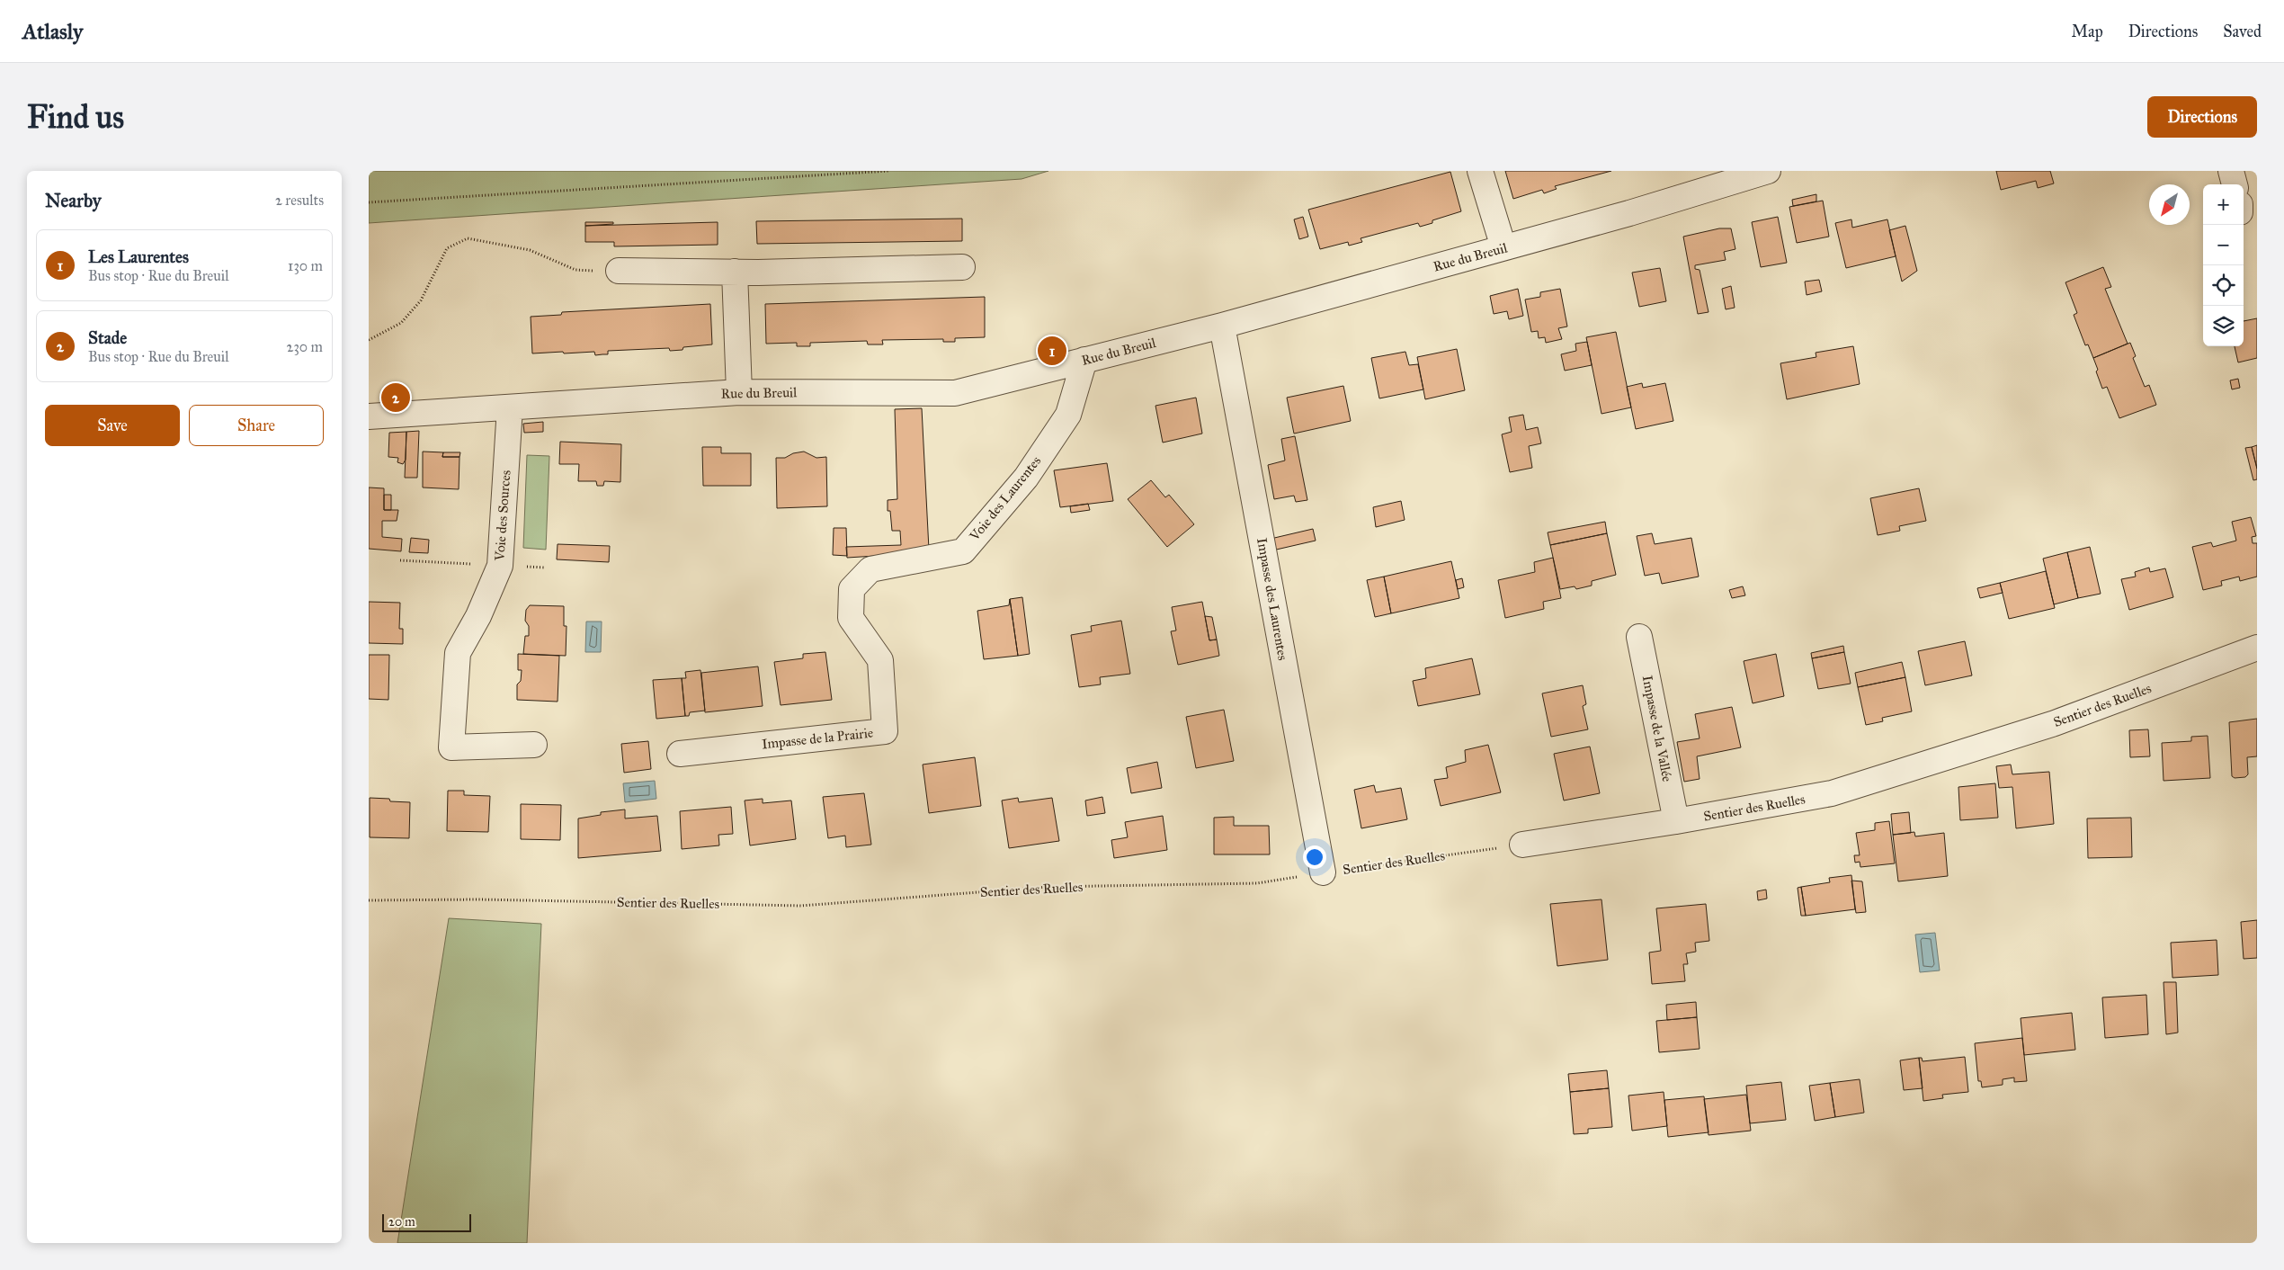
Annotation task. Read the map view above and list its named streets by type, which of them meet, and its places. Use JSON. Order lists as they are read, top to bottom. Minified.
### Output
{"streets":{"street":["Rue du Breuil","Voie des Laurentes","Voie des Sources","Impasse des Laurentes","Sentier des Ruelles","Impasse de la Vallée","Impasse de la Prairie"]},"crossings":[["Rue du Breuil","Voie des Laurentes"],["Rue du Breuil","Voie des Sources"],["Rue du Breuil","Impasse des Laurentes"],["Voie des Laurentes","Impasse de la Prairie"],["Impasse des Laurentes","Sentier des Ruelles"],["Sentier des Ruelles","Impasse de la Vallée"]],"scale_bar":"20 m","north":"bottom left","page":{"header":"Atlasly","nav":["Map","Directions","Saved"],"buttons":["Directions",["Save","Share"]],"title":"Find us","heading":["Nearby","2 results"],"map_buttons":["+","−"],"list":[{"mark":"1","name":"Les Laurentes","note":"Bus stop · Rue du Breuil","value":"130 m"},{"mark":"2","name":"Stade","note":"Bus stop · Rue du Breuil","value":"230 m"}],"pins":["1","2"],"scale":"20 m"}}
